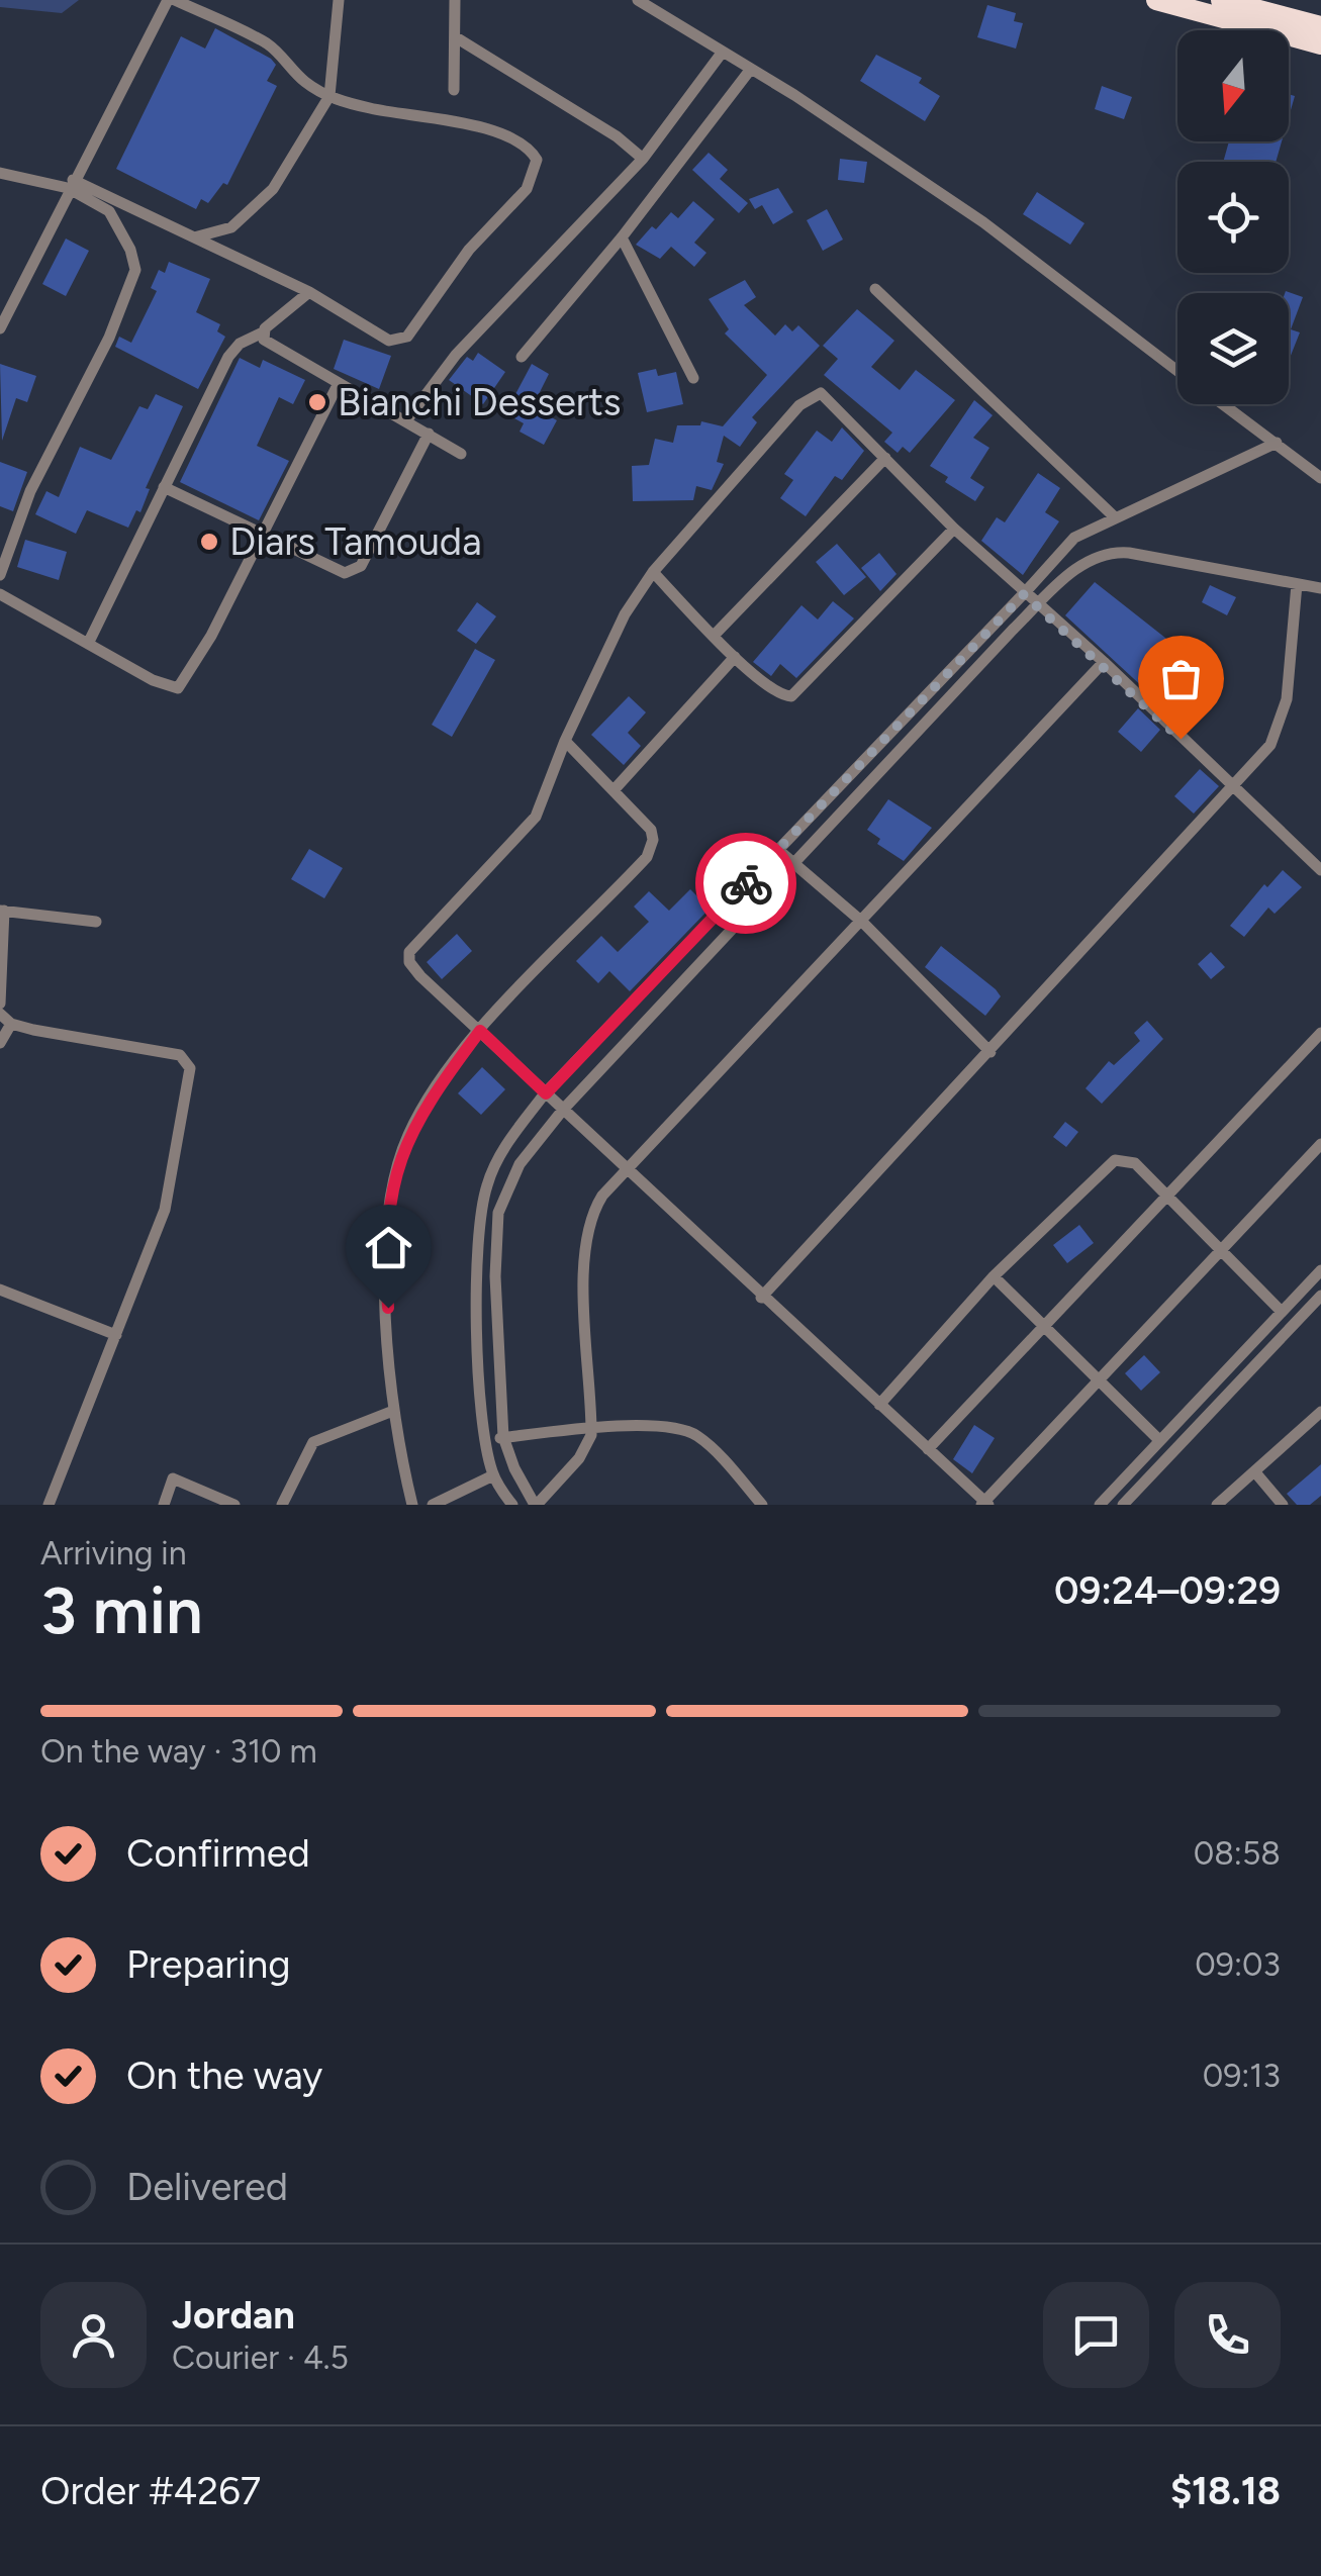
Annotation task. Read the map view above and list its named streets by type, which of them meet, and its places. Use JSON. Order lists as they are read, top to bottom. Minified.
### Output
{"places":["Bianchi Desserts","Diars Tamouda"],"north":"bottom","page":{"heading":["3 min","Arriving in","09:24–09:29"],"panel":["Jordan","Courier · 4.5","Order #4267","$18.18"],"bar":"On the way · 310 m","list":[["Confirmed","08:58"],["Preparing","09:03"],["On the way","09:13"],"Delivered"]}}
